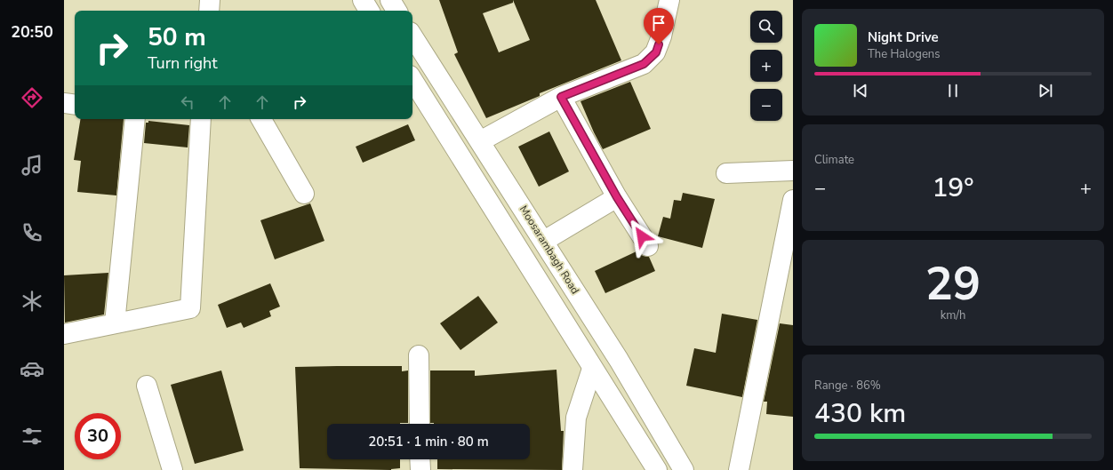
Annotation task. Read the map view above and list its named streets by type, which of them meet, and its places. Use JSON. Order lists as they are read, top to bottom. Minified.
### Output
{"streets":{"street":["Moosarambagh Road"]},"page":{"tabs":"20:50","map_buttons":["+","−"],"turn":["50 m","Turn right"],"song":["Night Drive","The Halogens"],"tile":["Climate",["29","km/h"],["Range · 86%","430 km"]],"heat":["−","19°","+"],"limit":"30","trip":"20:51 · 1 min · 80 m"}}
